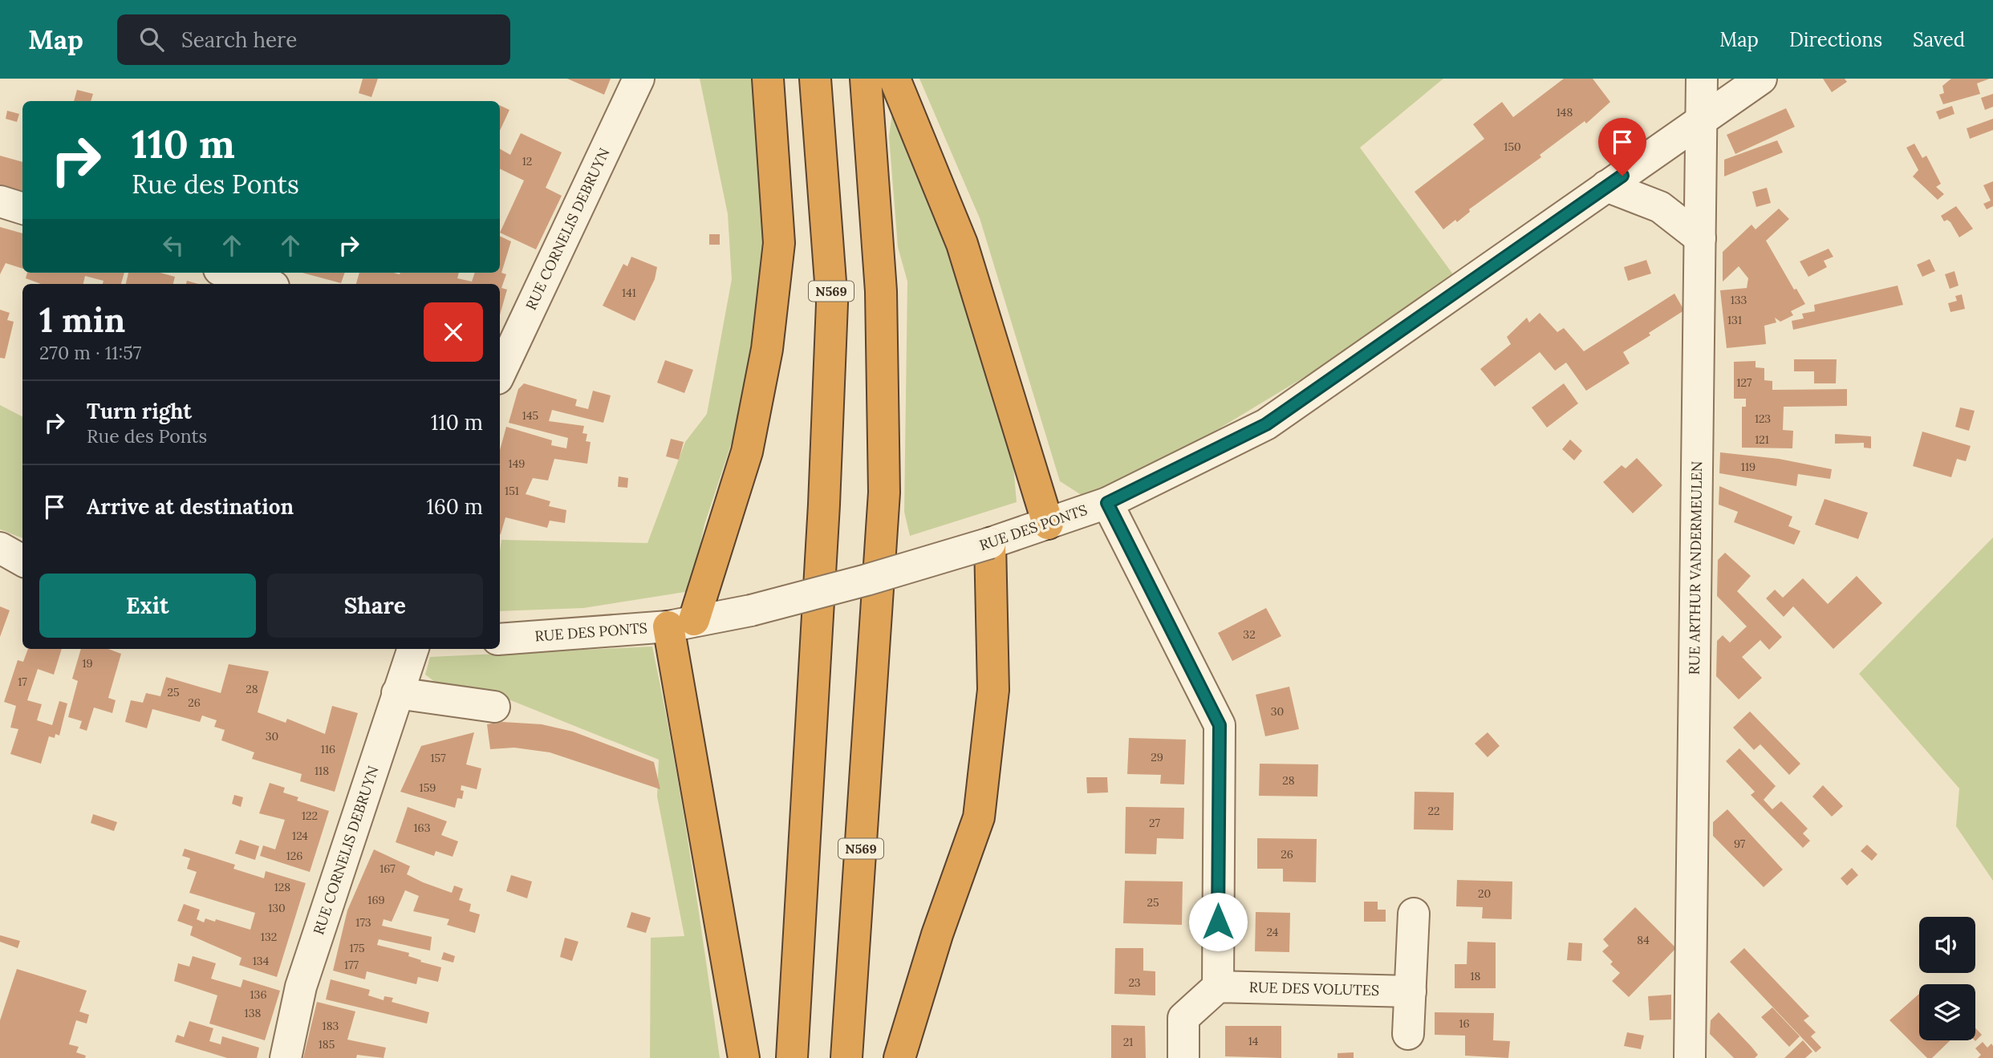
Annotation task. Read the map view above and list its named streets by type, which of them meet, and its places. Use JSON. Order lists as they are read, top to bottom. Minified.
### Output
{"streets":{"highway":["N569"],"street":["RUE CORNELIS DEBRUYN","RUE DES PONTS","RUE ARTHUR VANDERMEULEN","RUE DES VOLUTES"]},"crossings":[["RUE DES PONTS","RUE ARTHUR VANDERMEULEN"]],"house_numbers":["148","150","12","141","133","131","127","145","123","121","149","119","151","32","19","17","28","25","26","30","30","116","29","157","118","28","159","22","122","27","163","124","97","26","126","167","128","20","169","25","130","173","24","132","84","175","134","177","18","23","136","138","16","183","14","21","185"],"page":{"header":"Map","search":"Search here","nav":["Map","Directions","Saved"],"turn":["110 m","Rue des Ponts"],"heading":["1 min","270 m · 11:57"],"list":[{"name":"Turn right","note":"Rue des Ponts","value":"110 m"},{"name":"Arrive at destination","value":"160 m"}],"buttons":["Exit","Share"]}}
